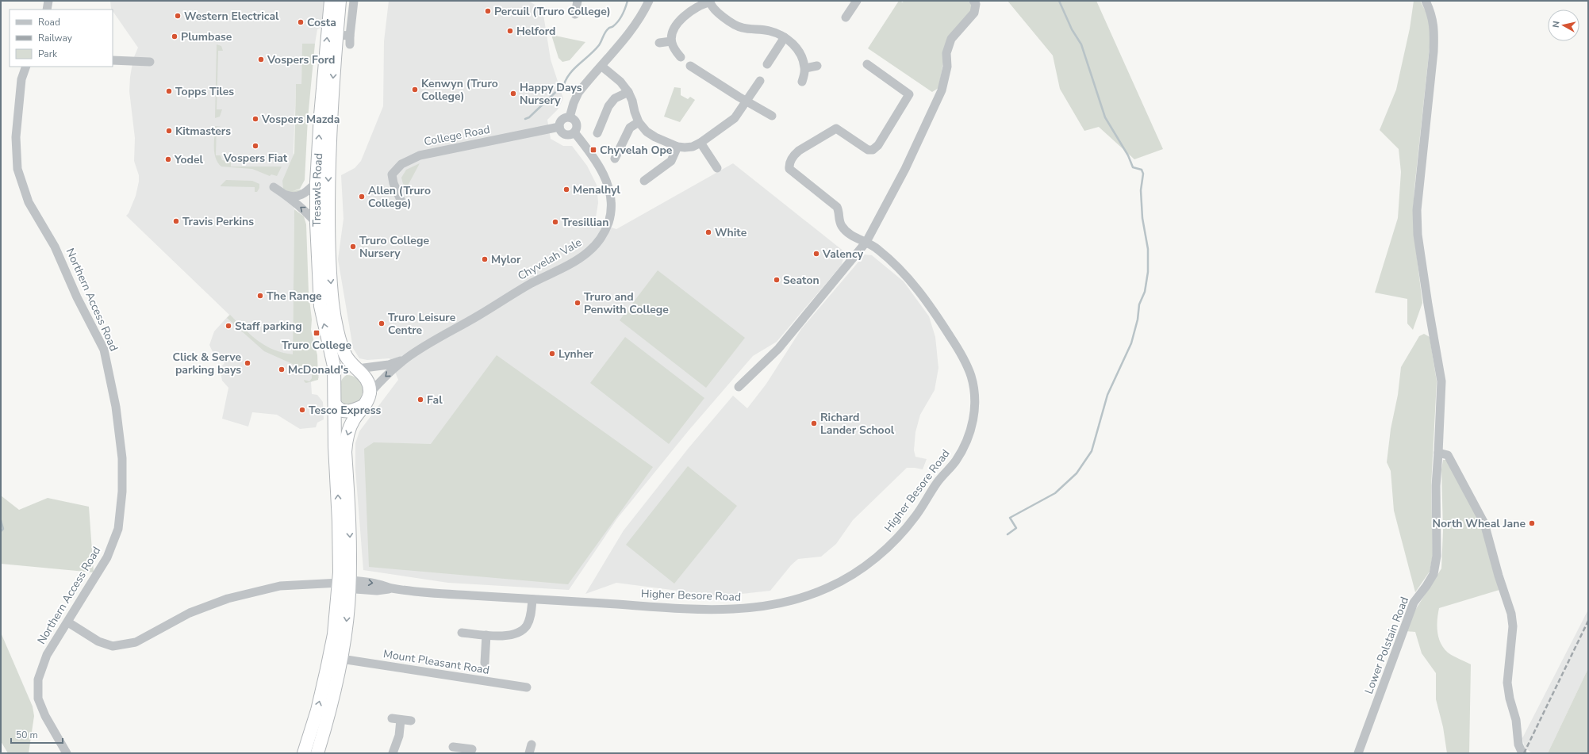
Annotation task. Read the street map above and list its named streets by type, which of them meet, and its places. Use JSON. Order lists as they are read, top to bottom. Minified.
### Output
{"streets":{"highway":["Tresawls Road"],"street":["College Road","Chyvelah Vale","Northern Access Road","Higher Besore Road","Lower Polstain Road","Mount Pleasant Road"]},"crossings":[["College Road","Chyvelah Vale"],["Tresawls Road","Chyvelah Vale"],["Northern Access Road","Higher Besore Road"]],"places":{"other":["Percuil (Truro College)","Western Electrical","Costa","Helford","Plumbase","Vospers Ford","Kenwyn (Truro College)","Topps Tiles","Happy Days Nursery","Vospers Mazda","Kitmasters","Vospers Fiat","Yodel","Menalhyl","Allen (Truro College)","Travis Perkins","Tresillian","White","Truro College Nursery","Valency","Mylor","Seaton","The Range","Truro and Penwith College","Truro Leisure Centre","Staff parking","Lynher","Click & Serve parking bays","McDonald's","Fal","Tesco Express","Richard Lander School","North Wheal Jane"],"transit":["Chyvelah Ope","Truro College"]},"legend":["Road","Railway","Park"],"scale_bar":"50 m","north":"left"}
